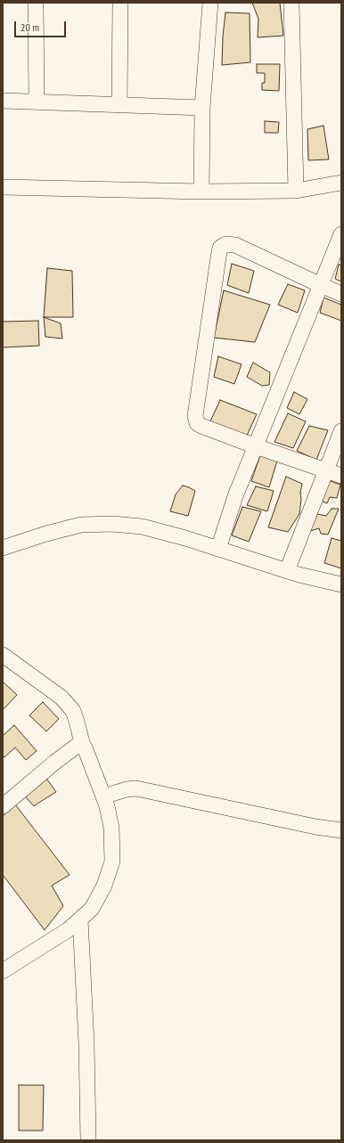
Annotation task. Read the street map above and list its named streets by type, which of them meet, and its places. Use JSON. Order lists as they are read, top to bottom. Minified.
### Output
{"scale_bar":"20 m"}
